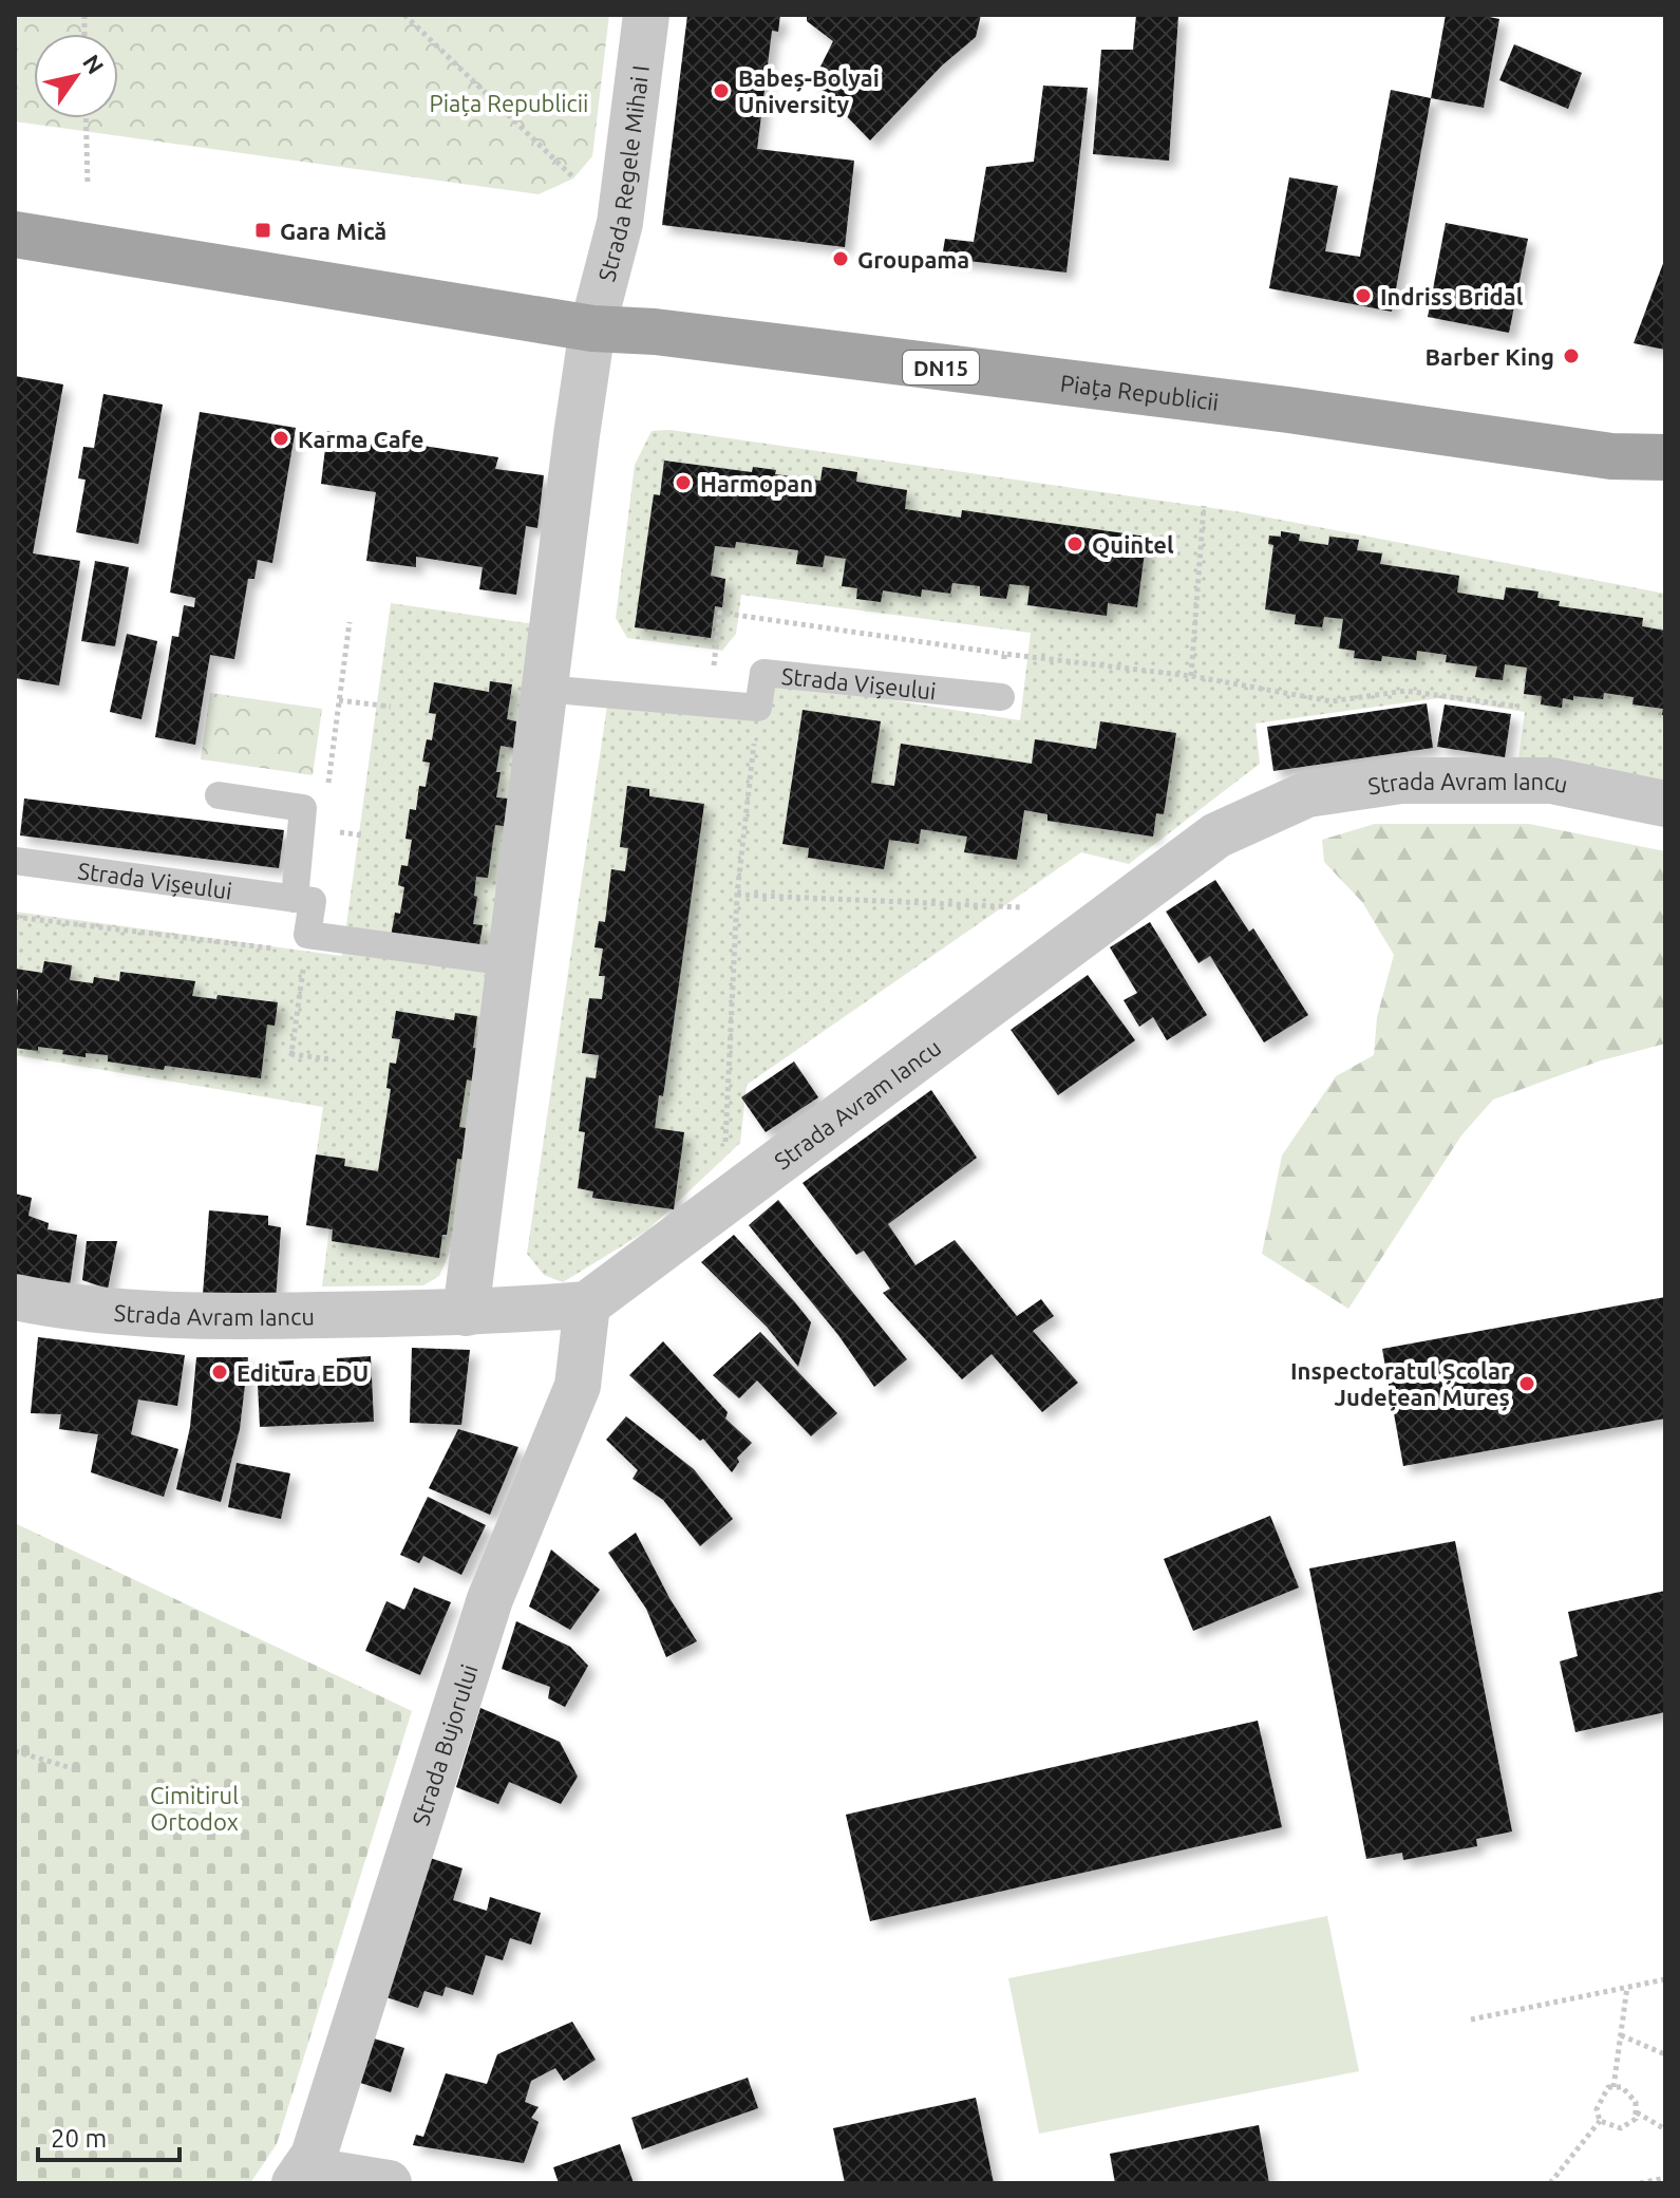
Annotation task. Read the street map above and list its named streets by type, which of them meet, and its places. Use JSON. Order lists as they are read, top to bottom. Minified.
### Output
{"streets":{"main road":["DN15","Piața Republicii"],"street":["Strada Regele Mihai I","Strada Avram Iancu","Strada Bujorului"],"lane":["Strada Vișeului"]},"crossings":[["Strada Regele Mihai I","Piața Republicii"],["Strada Avram Iancu","Strada Bujorului"]],"parks":["Piața Republicii","Cimitirul Ortodox"],"places":{"other":["Babeș-Bolyai University","Groupama","Indriss Bridal","Barber King","Karma Cafe","Harmopan","Quintel","Editura EDU","Inspectoratul Școlar Județean Mureș"],"transit":["Gara Mică"]},"scale_bar":"20 m","north":"top right"}
